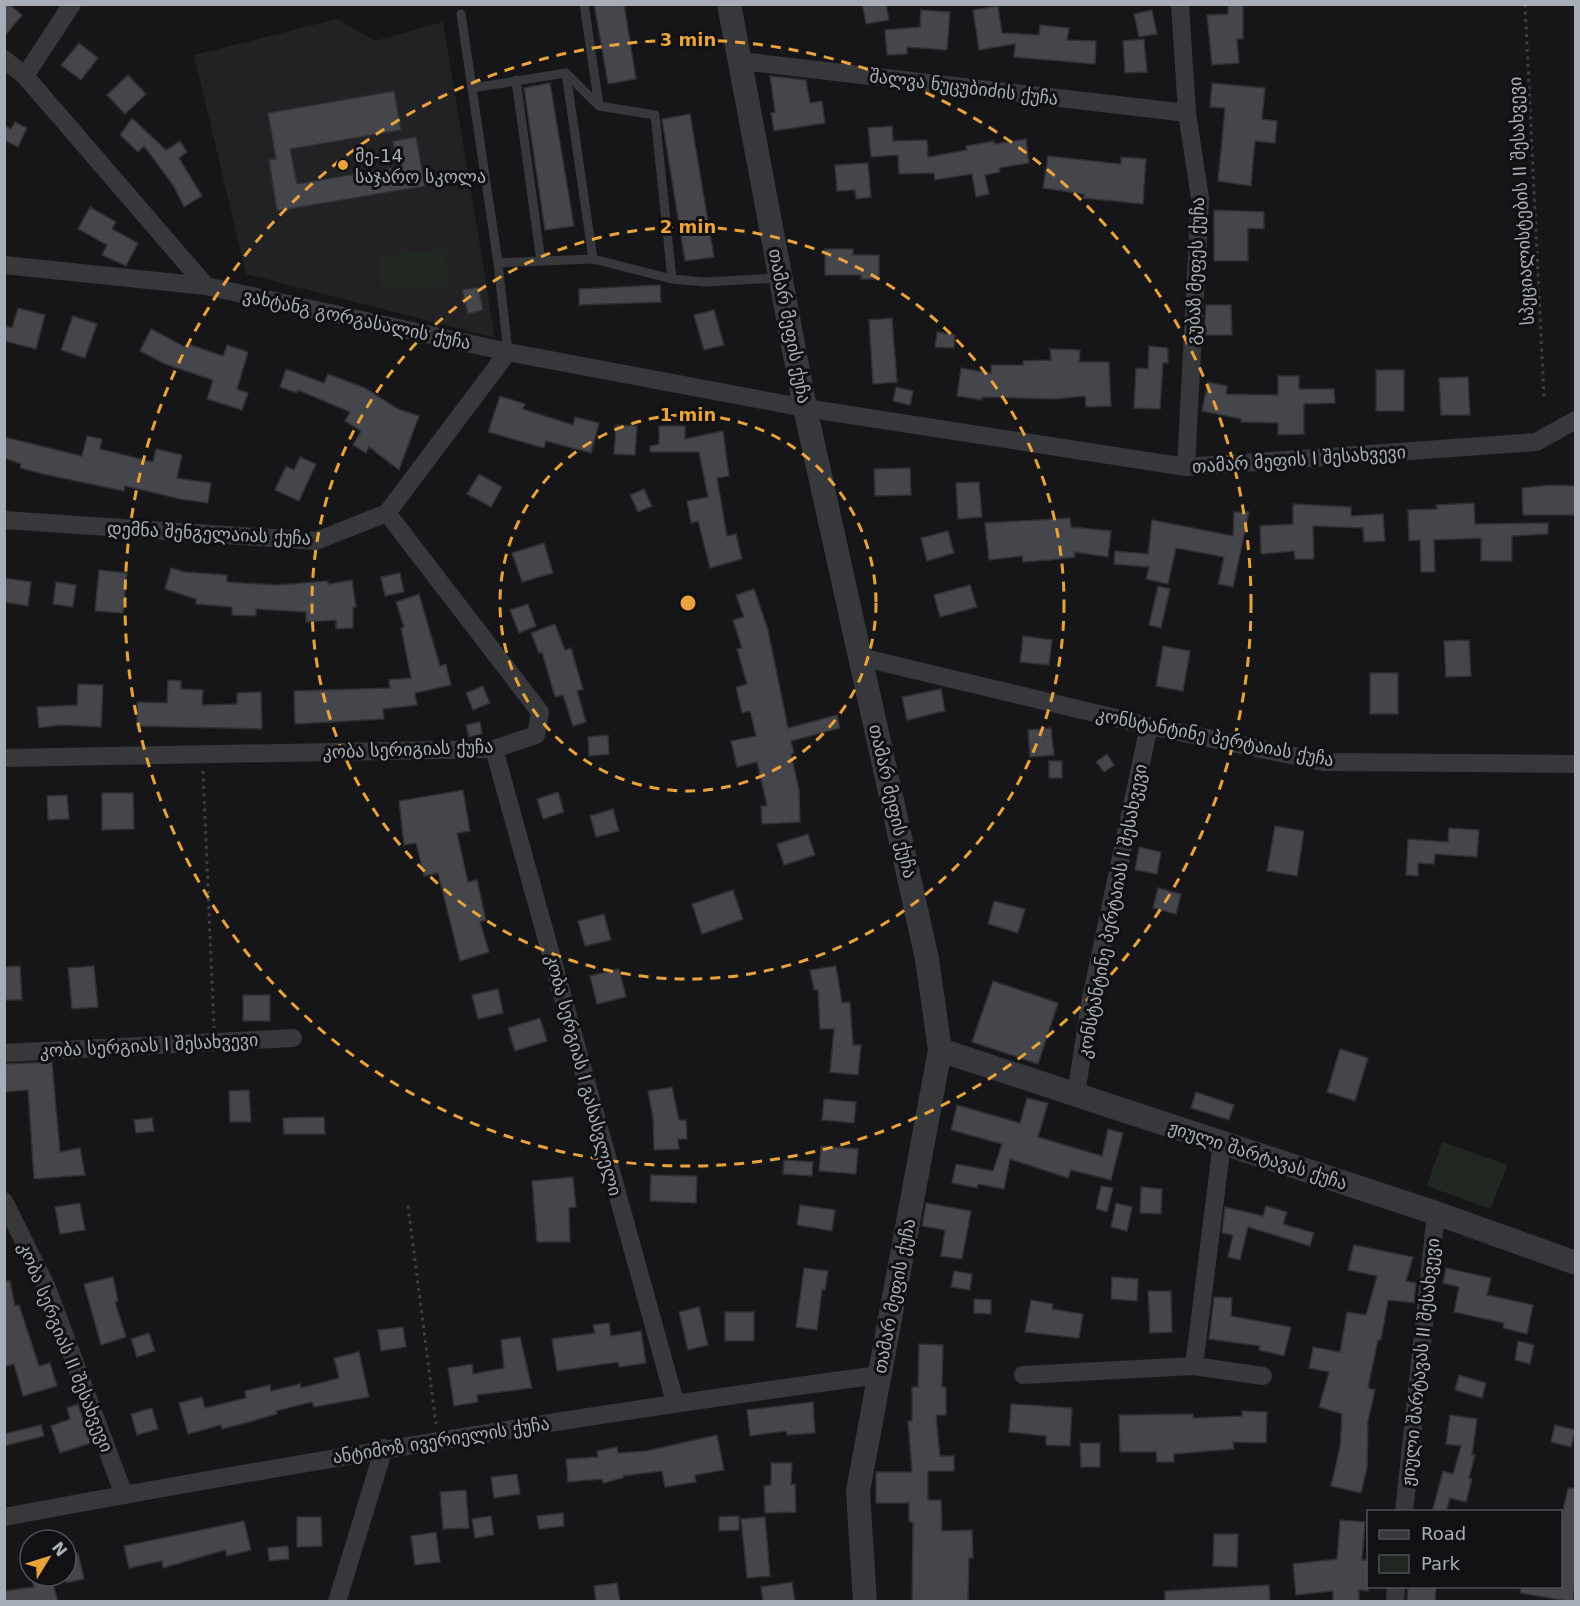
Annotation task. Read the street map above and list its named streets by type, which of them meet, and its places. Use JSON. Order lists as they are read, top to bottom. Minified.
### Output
{"streets":{"street":["შალვა ნუცუბიძის ქუჩა","გუბაზ მეფეს ქუჩა","ვახტანგ გორგასალის ქუჩა","თამარ მეფის ქუჩა","თამარ მეფის I შესახვევი","დემნა შენგელაიას ქუჩა","კონსტანტინე პერტაიას ქუჩა","კობა სერიგიას ქუჩა","კონსტანტინე პერტაიას I შესახვევი","კობა სერგიას I შესახვევი","კობა სერგიას I გასასვლელი","ჟიული შარტავას ქუჩა","კობა სერგიას II შესახვევი","ჟიული შარტავას II შესახვევი","ანტიმოზ ივერიელის ქუჩა"],"path":["სპეციალისტების II შესახვევი"]},"crossings":[["შალვა ნუცუბიძის ქუჩა","გუბაზ მეფეს ქუჩა"],["შალვა ნუცუბიძის ქუჩა","თამარ მეფის ქუჩა"],["გუბაზ მეფეს ქუჩა","თამარ მეფის I შესახვევი"],["ვახტანგ გორგასალის ქუჩა","თამარ მეფის ქუჩა"],["ვახტანგ გორგასალის ქუჩა","თამარ მეფის I შესახვევი"],["თამარ მეფის ქუჩა","თამარ მეფის I შესახვევი"],["თამარ მეფის ქუჩა","კონსტანტინე პერტაიას ქუჩა"],["თამარ მეფის ქუჩა","ჟიული შარტავას ქუჩა"],["თამარ მეფის ქუჩა","ანტიმოზ ივერიელის ქუჩა"],["დემნა შენგელაიას ქუჩა","კობა სერიგიას ქუჩა"],["კონსტანტინე პერტაიას ქუჩა","კონსტანტინე პერტაიას I შესახვევი"],["კობა სერიგიას ქუჩა","კობა სერგიას I გასასვლელი"],["კონსტანტინე პერტაიას I შესახვევი","ჟიული შარტავას ქუჩა"],["კობა სერგიას I გასასვლელი","ანტიმოზ ივერიელის ქუჩა"],["ჟიული შარტავას ქუჩა","ჟიული შარტავას II შესახვევი"],["კობა სერგიას II შესახვევი","ანტიმოზ ივერიელის ქუჩა"]],"places":["მე-14 საჯარო სკოლა"],"legend":["Road","Park"],"north":"top right","rings":["3 min","2 min","1 min"]}
